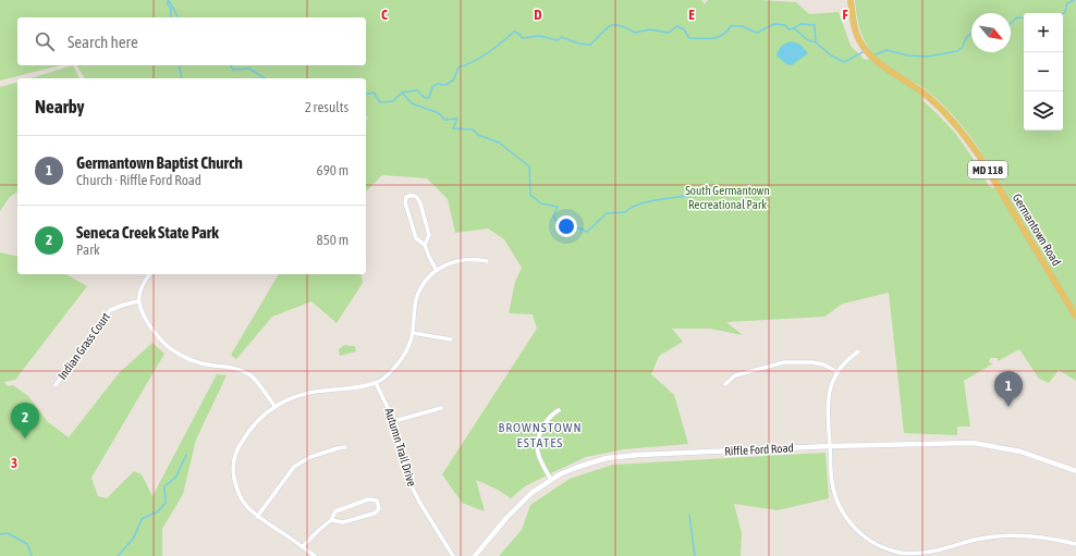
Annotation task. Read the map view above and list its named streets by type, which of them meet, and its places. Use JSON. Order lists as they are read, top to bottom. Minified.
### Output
{"streets":{"main road":["MD 118","Germantown Road"],"street":["Indian Grass Court","Autumn Trail Drive","Riffle Ford Road"]},"districts":["BROWNSTOWN ESTATES"],"parks":["South Germantown Recreational Park"],"north":"bottom right","page":{"map_buttons":["+","−"],"search":"Search here","heading":["Nearby","2 results"],"list":[{"mark":"1","name":"Germantown Baptist Church","note":"Church · Riffle Ford Road","value":"690 m"},{"mark":"2","name":"Seneca Creek State Park","note":"Park","value":"850 m"}],"pins":["1","2"]},"grid":{"columns":["C","D","E","F"],"rows":["3"]}}
